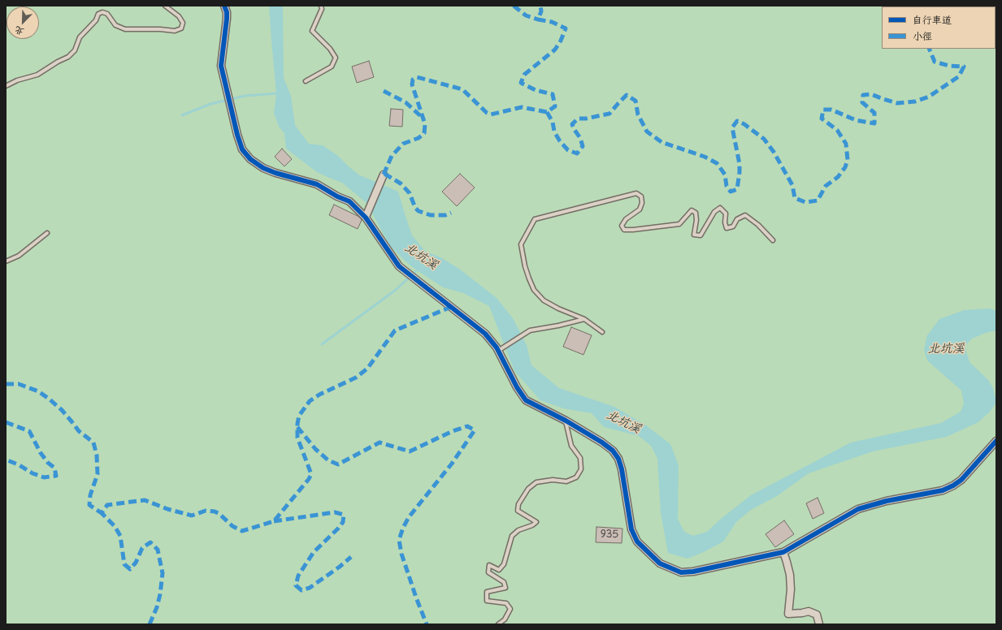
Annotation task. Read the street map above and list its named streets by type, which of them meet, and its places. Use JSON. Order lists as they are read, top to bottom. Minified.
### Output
{"water":["北坑溪"],"house_numbers":["935"],"legend":["自行車道","小徑"],"north":"bottom left"}
